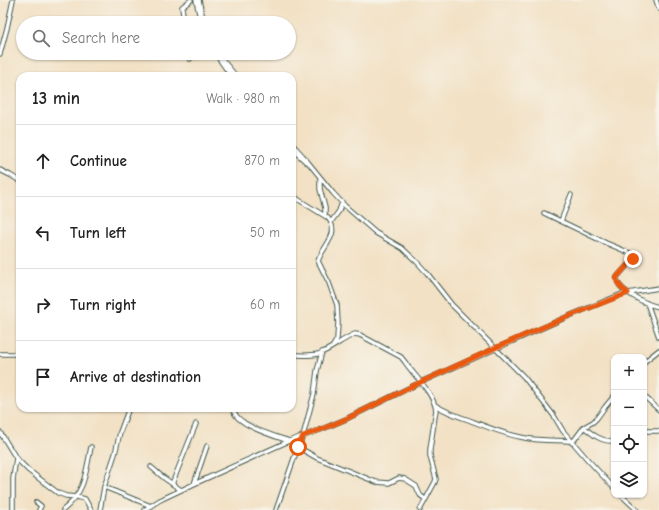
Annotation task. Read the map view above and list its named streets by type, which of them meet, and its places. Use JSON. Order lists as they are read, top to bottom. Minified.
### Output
{"page":{"search":"Search here","heading":["13 min","Walk · 980 m"],"list":[["Continue","870 m"],["Turn left","50 m"],["Turn right","60 m"],"Arrive at destination"],"map_buttons":["+","−"]}}
